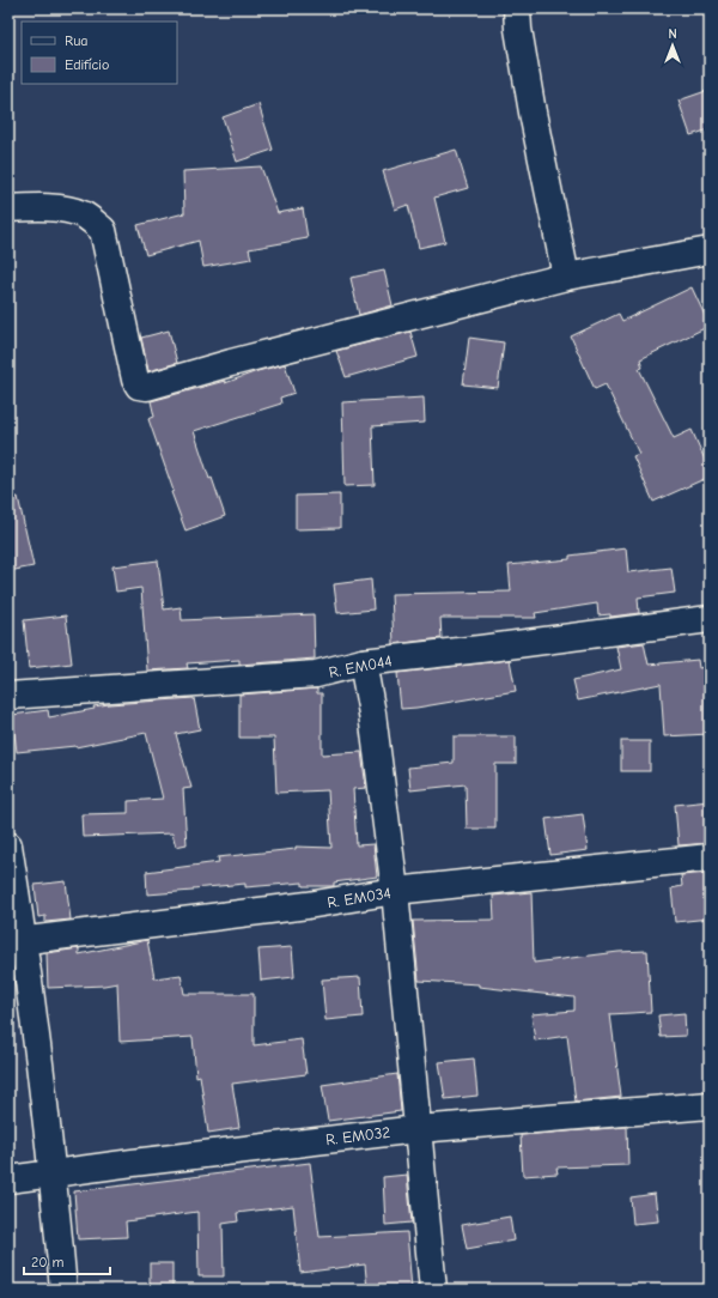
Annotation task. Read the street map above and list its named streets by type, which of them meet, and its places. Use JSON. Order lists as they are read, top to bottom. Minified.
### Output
{"streets":{"street":["R. EM044","R. EM034","R. EM032"]},"legend":["Rua","Edifício"],"scale_bar":"20 m","north":"top"}
